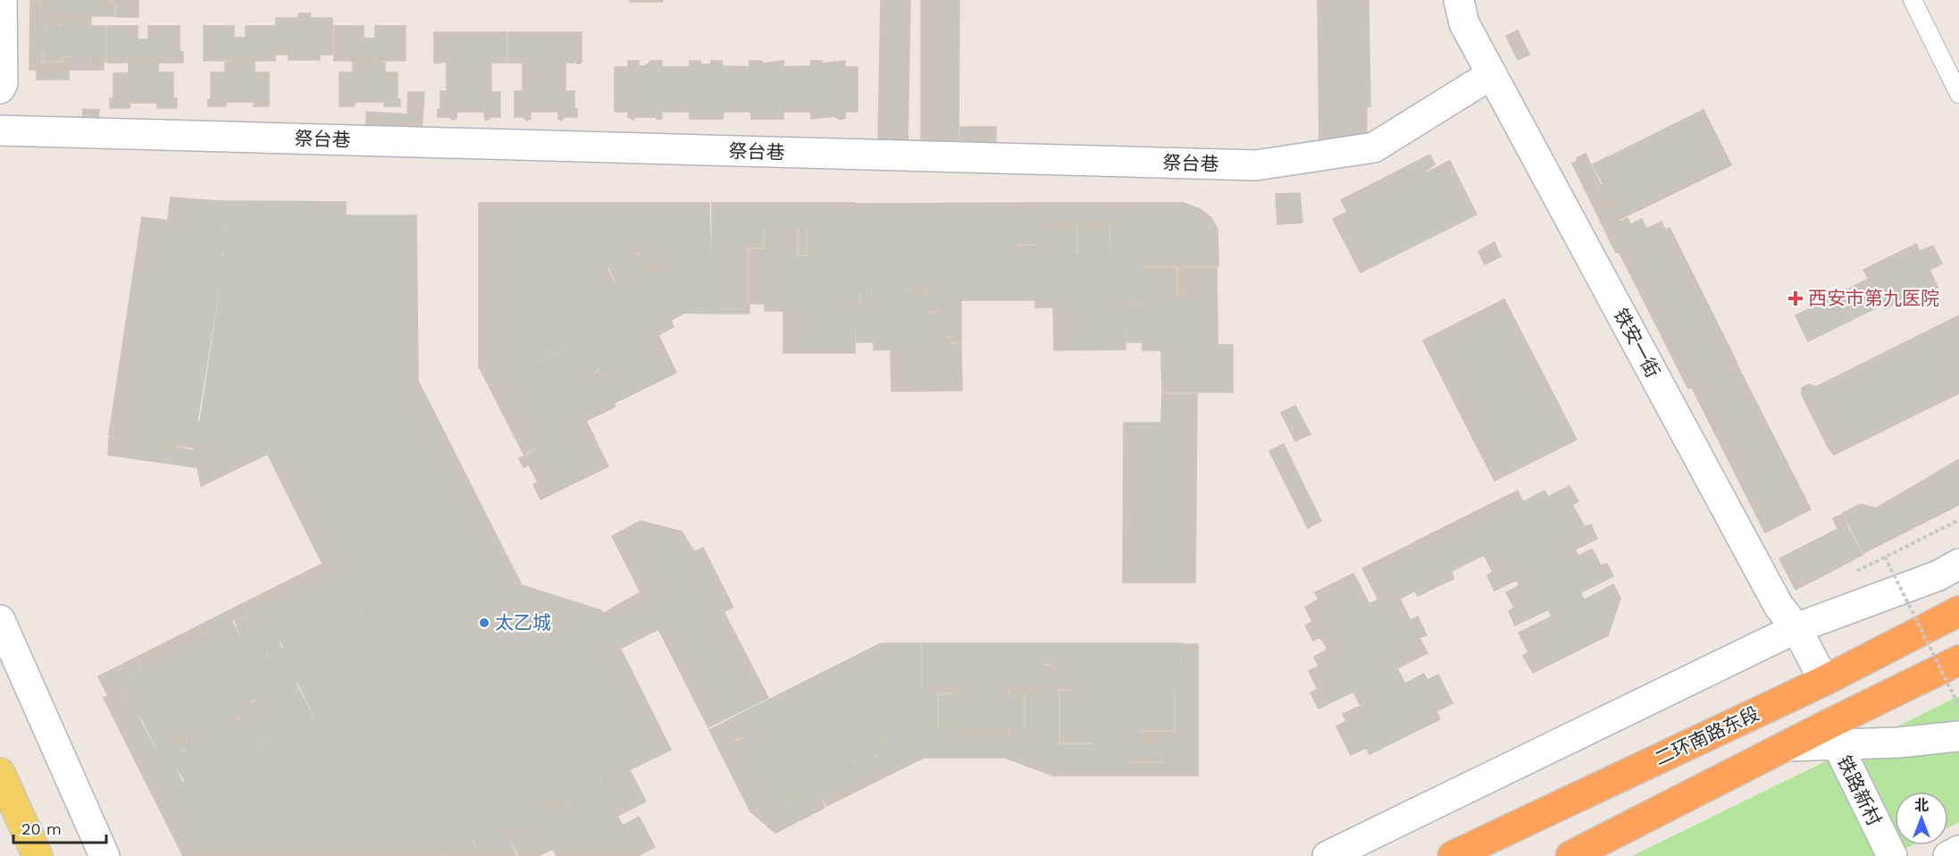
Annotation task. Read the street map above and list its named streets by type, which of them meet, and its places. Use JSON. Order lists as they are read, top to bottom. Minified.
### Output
{"streets":{"highway":["二环南路东段"],"street":["祭台巷","铁安一街","铁路新村"]},"crossings":[["祭台巷","铁安一街"],["铁安一街","二环南路东段"]],"places":{"health":["西安市第九医院"],"other":["太乙城"]},"scale_bar":"20 m","north":"top"}
